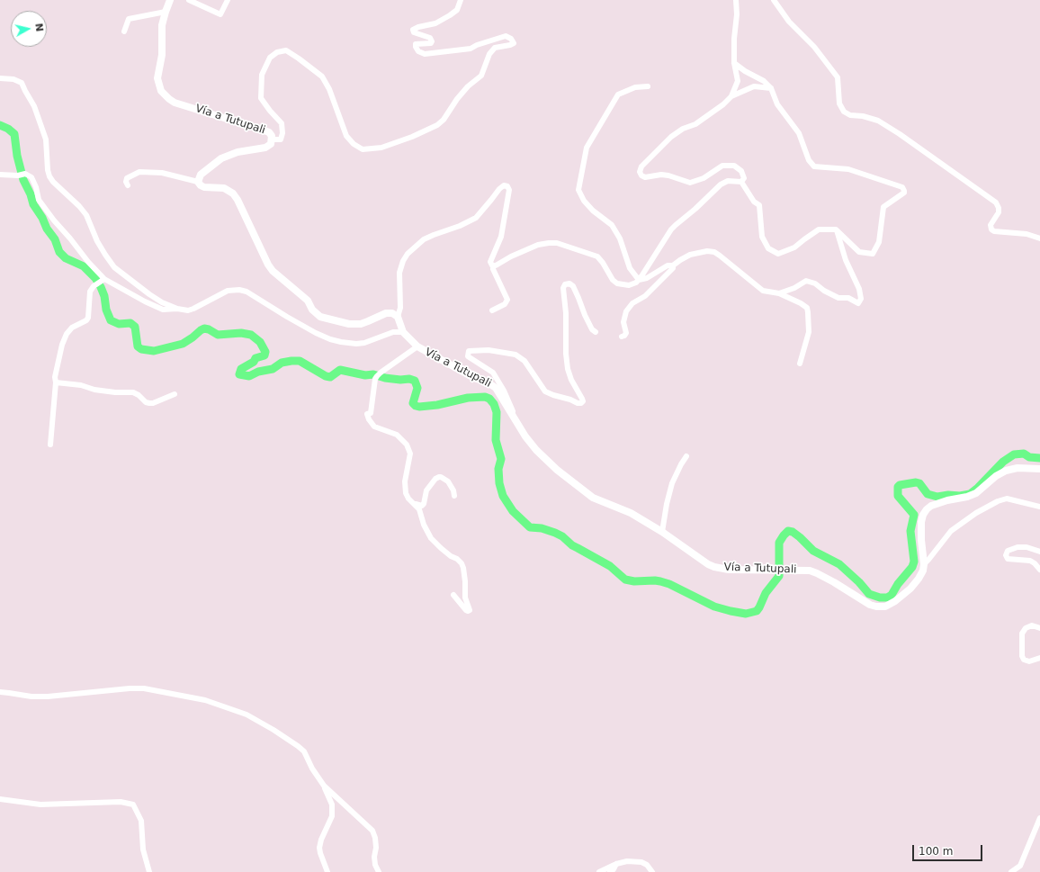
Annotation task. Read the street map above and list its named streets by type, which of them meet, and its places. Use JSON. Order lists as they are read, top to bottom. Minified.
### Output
{"streets":{"street":["Vía a Tutupali"]},"scale_bar":"100 m","north":"right"}
